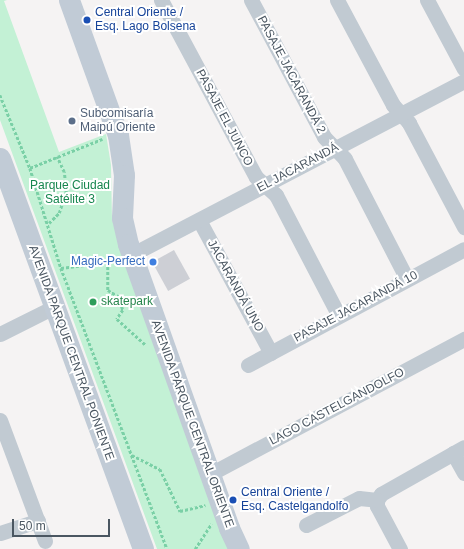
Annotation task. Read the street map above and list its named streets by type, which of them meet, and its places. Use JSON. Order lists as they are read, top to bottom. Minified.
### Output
{"streets":{"street":["PASAJE JACARANDÁ 2","PASAJE EL JUNCO","EL JACARANDÁ","JACARANDÁ UNO","PASAJE JACARANDÁ 10","AVENIDA PARQUE CENTRAL PONIENTE","LAGO CASTELGANDOLFO","AVENIDA PARQUE CENTRAL ORIENTE"]},"crossings":[["PASAJE JACARANDÁ 2","EL JACARANDÁ"],["PASAJE JACARANDÁ 2","PASAJE JACARANDÁ 10"],["PASAJE EL JUNCO","EL JACARANDÁ"],["PASAJE EL JUNCO","PASAJE JACARANDÁ 10"],["EL JACARANDÁ","JACARANDÁ UNO"],["EL JACARANDÁ","AVENIDA PARQUE CENTRAL ORIENTE"],["JACARANDÁ UNO","PASAJE JACARANDÁ 10"],["LAGO CASTELGANDOLFO","AVENIDA PARQUE CENTRAL ORIENTE"]],"parks":["Parque Ciudad Satélite 3"],"places":["Central Oriente / Esq. Lago Bolsena","Subcomisaría Maipú Oriente","Magic-Perfect","skatepark","Central Oriente / Esq. Castelgandolfo"],"scale_bar":"50 m"}
